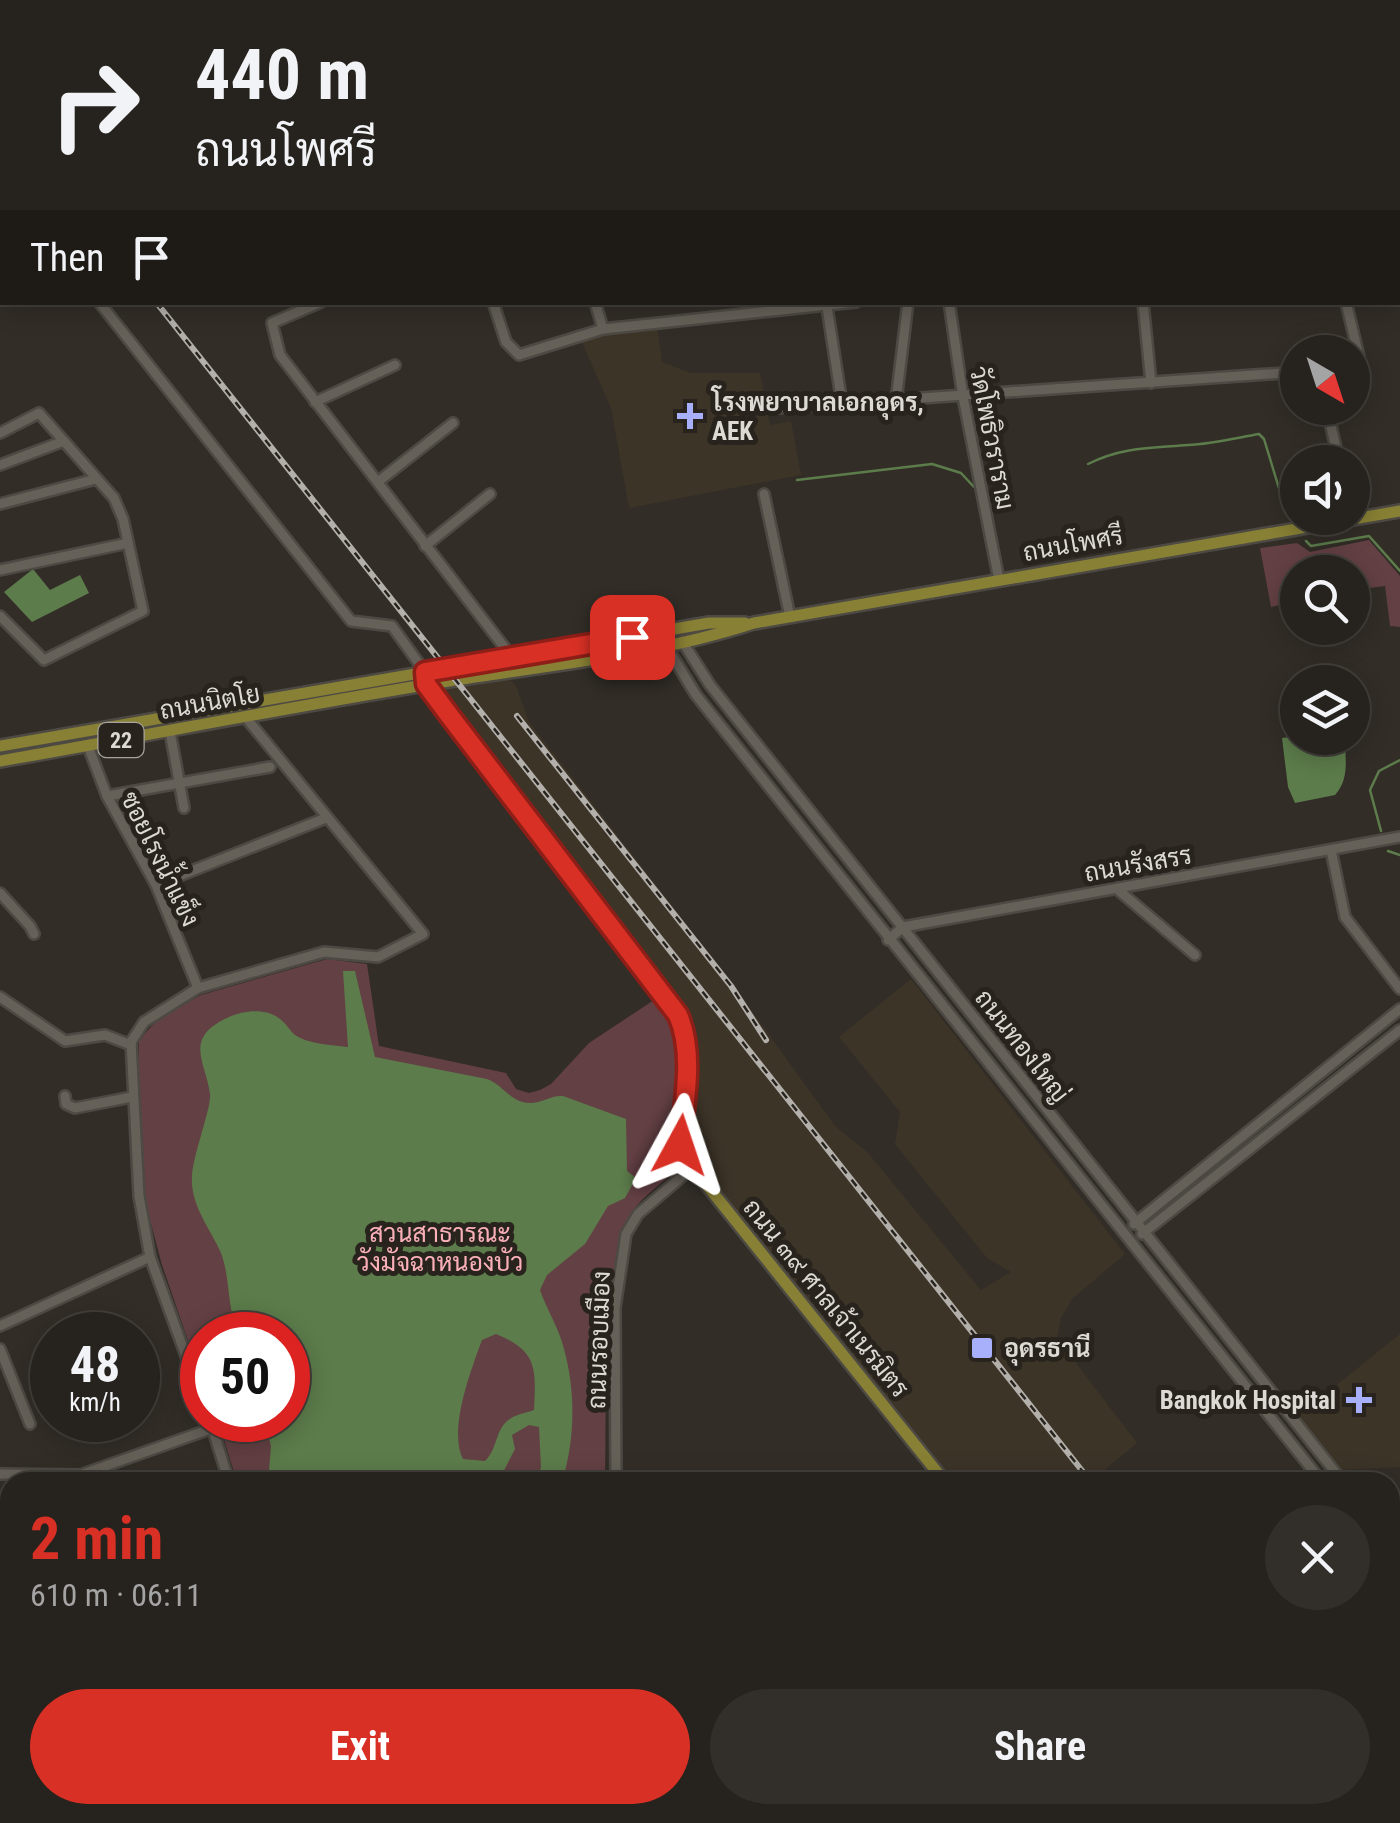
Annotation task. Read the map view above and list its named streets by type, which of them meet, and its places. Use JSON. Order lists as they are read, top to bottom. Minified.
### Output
{"streets":{"main road":["ถนนโพศรี","ถนนนิตโย","22","ถนน ๓๙ ศาลเจ้าเนรมิตร"],"street":["วัดโพธิวราราม","ซอยโรงน้ำแข็ง","ถนนรังสรร","ถนนทองใหญ่","ถนนรอบเมือง"]},"crossings":[["วัดโพธิวราราม","ถนนโพศรี"],["ถนนโพศรี","ถนนนิตโย"],["ถนนโพศรี","ถนนทองใหญ่"],["ถนนโพศรี","ถนน ๓๙ ศาลเจ้าเนรมิตร"],["ถนนนิตโย","ซอยโรงน้ำแข็ง"],["ถนนนิตโย","ถนน ๓๙ ศาลเจ้าเนรมิตร"],["ถนนรังสรร","ถนนทองใหญ่"],["ถนน ๓๙ ศาลเจ้าเนรมิตร","ถนนรอบเมือง"]],"parks":["สวนสาธารณะ วังมัจฉาหนองบัว"],"places":{"health":["โรงพยาบาลเอกอุดร, AEK","Bangkok Hospital"],"transit":["อุดรธานี"]},"north":"bottom right","page":{"turn":["440 m","ถนนโพศรี"],"then":"Then","speed":"48 km/h","limit":"50","heading":["2 min","610 m · 06:11"],"buttons":["Exit","Share"]}}
